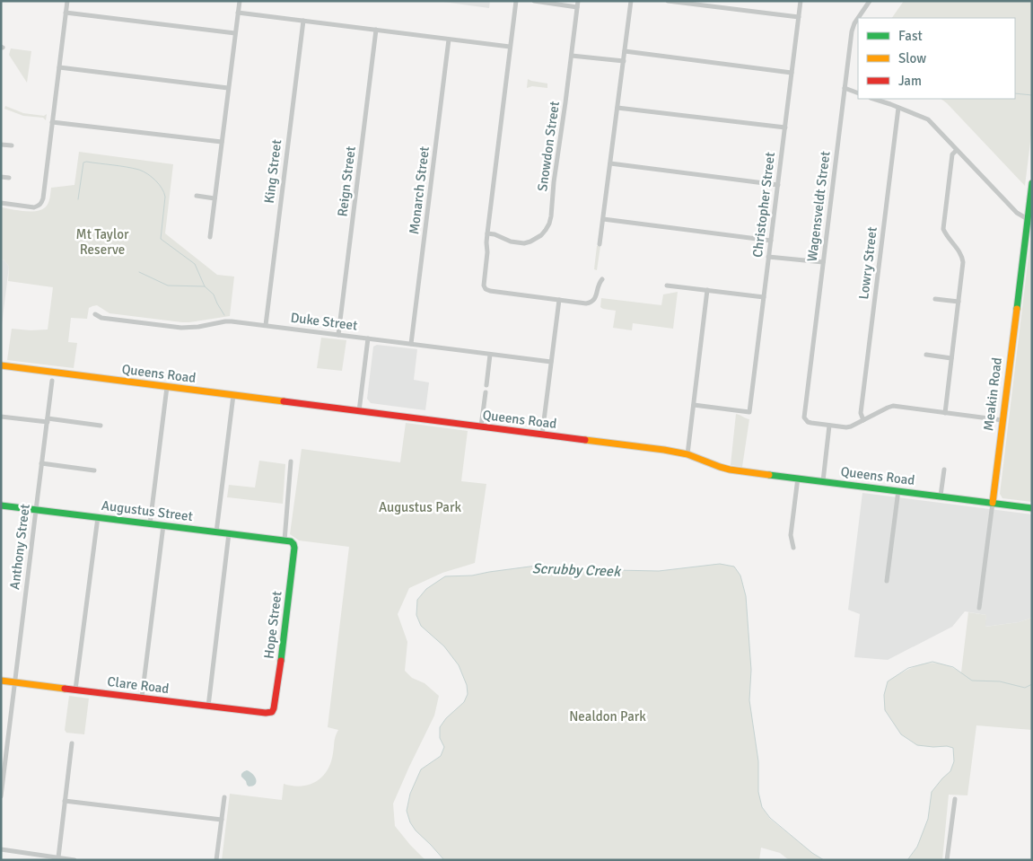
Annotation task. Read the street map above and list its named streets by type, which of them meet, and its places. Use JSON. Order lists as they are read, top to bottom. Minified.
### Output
{"streets":{"street":["Snowdon Street","King Street","Reign Street","Monarch Street","Christopher Street","Wagensveldt Street","Lowry Street","Duke Street","Queens Road","Meakin Road","Augustus Street","Anthony Street","Hope Street","Clare Road"]},"crossings":[["King Street","Duke Street"],["Reign Street","Duke Street"],["Monarch Street","Duke Street"],["Queens Road","Meakin Road"],["Augustus Street","Anthony Street"],["Augustus Street","Hope Street"],["Anthony Street","Clare Road"],["Hope Street","Clare Road"]],"water":["Scrubby Creek"],"parks":["Mt Taylor Reserve","Augustus Park","Nealdon Park"],"legend":["Fast","Slow","Jam"]}
